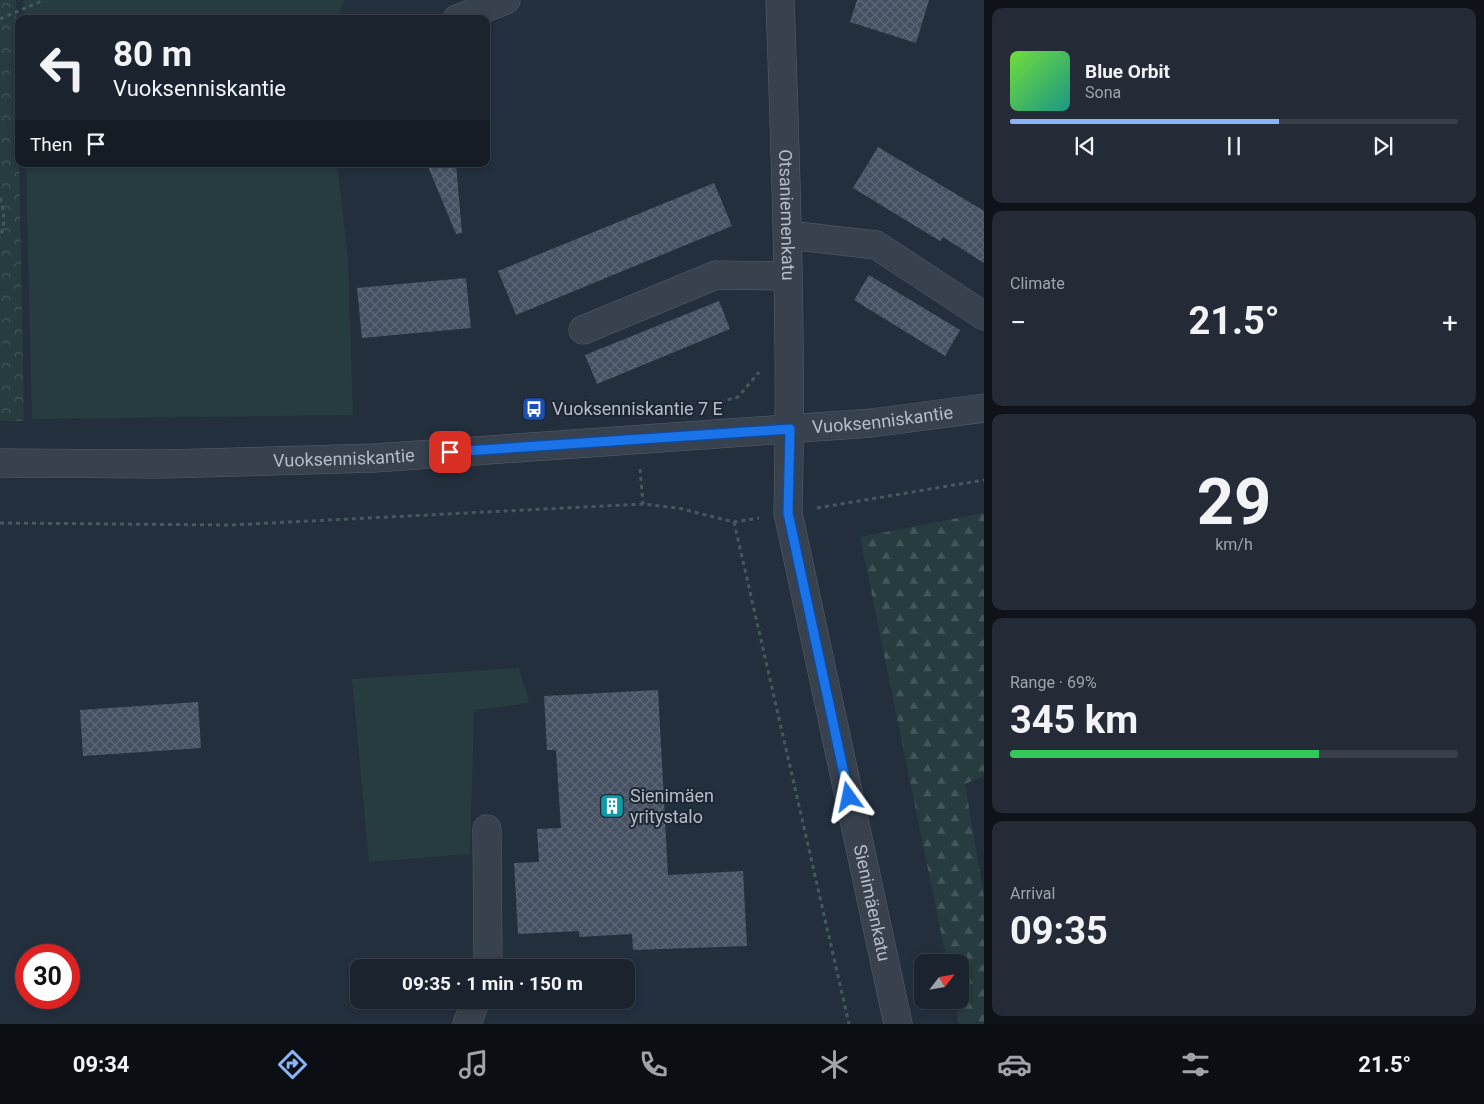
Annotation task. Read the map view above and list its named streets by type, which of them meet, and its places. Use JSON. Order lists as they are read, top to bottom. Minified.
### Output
{"streets":{"street":["Otsaniemenkatu","Vuoksenniskantie","Sienimäenkatu"]},"crossings":[["Otsaniemenkatu","Vuoksenniskantie"],["Otsaniemenkatu","Sienimäenkatu"],["Vuoksenniskantie","Sienimäenkatu"]],"places":{"bus stop":["Vuoksenniskantie 7 E"],"building":["Sienimäen yritystalo"]},"north":"top right","page":{"turn":["80 m","Vuoksenniskantie"],"song":["Blue Orbit","Sona"],"then":"Then","tile":["Climate",["29","km/h"],["Range · 69%","345 km"],["Arrival","09:35"]],"heat":["−","21.5°","+"],"limit":"30","trip":"09:35 · 1 min · 150 m","tabs":["09:34","21.5°"]}}
